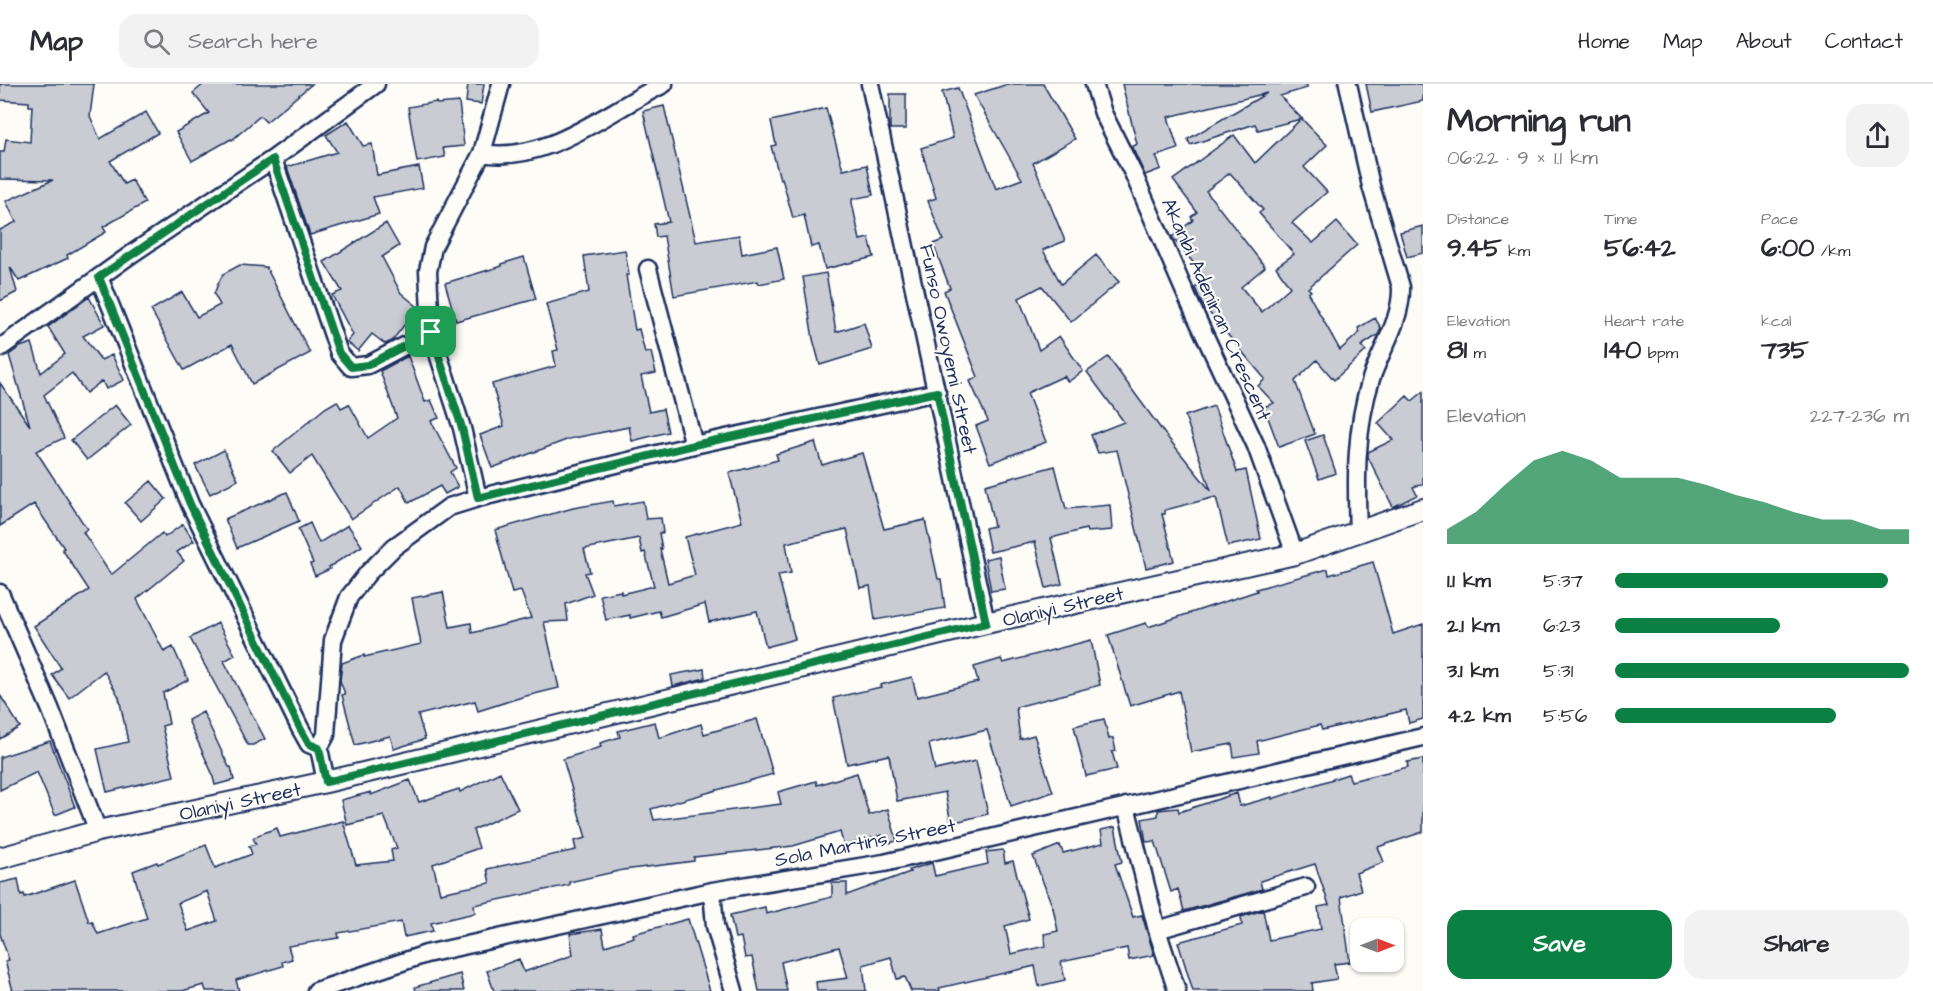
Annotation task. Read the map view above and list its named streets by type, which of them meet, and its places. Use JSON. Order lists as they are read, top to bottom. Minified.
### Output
{"streets":{"street":["Akanbi Adeniran Crescent","Funso Owoyemi Street","Olaniyi Street","Sola Martins Street"]},"crossings":[["Akanbi Adeniran Crescent","Olaniyi Street"],["Funso Owoyemi Street","Olaniyi Street"]],"north":"right","page":{"header":"Map","search":"Search here","nav":["Home","Map","About","Contact"],"heading":["Morning run","06:22 · 9 × 1.1 km"],"stats":[["Distance","9.45 km"],["Time","56:42"],["Pace","6:00 /km"],["Elevation","81 m"],["Heart rate","140 bpm"],["kcal","735"]],"chart":["Elevation","227–236 m"],"list":[{"name":"1.1 km","note":"5:37"},{"name":"2.1 km","note":"6:23"},{"name":"3.1 km","note":"5:31"},{"name":"4.2 km","note":"5:56"}],"buttons":["Save","Share"]}}
